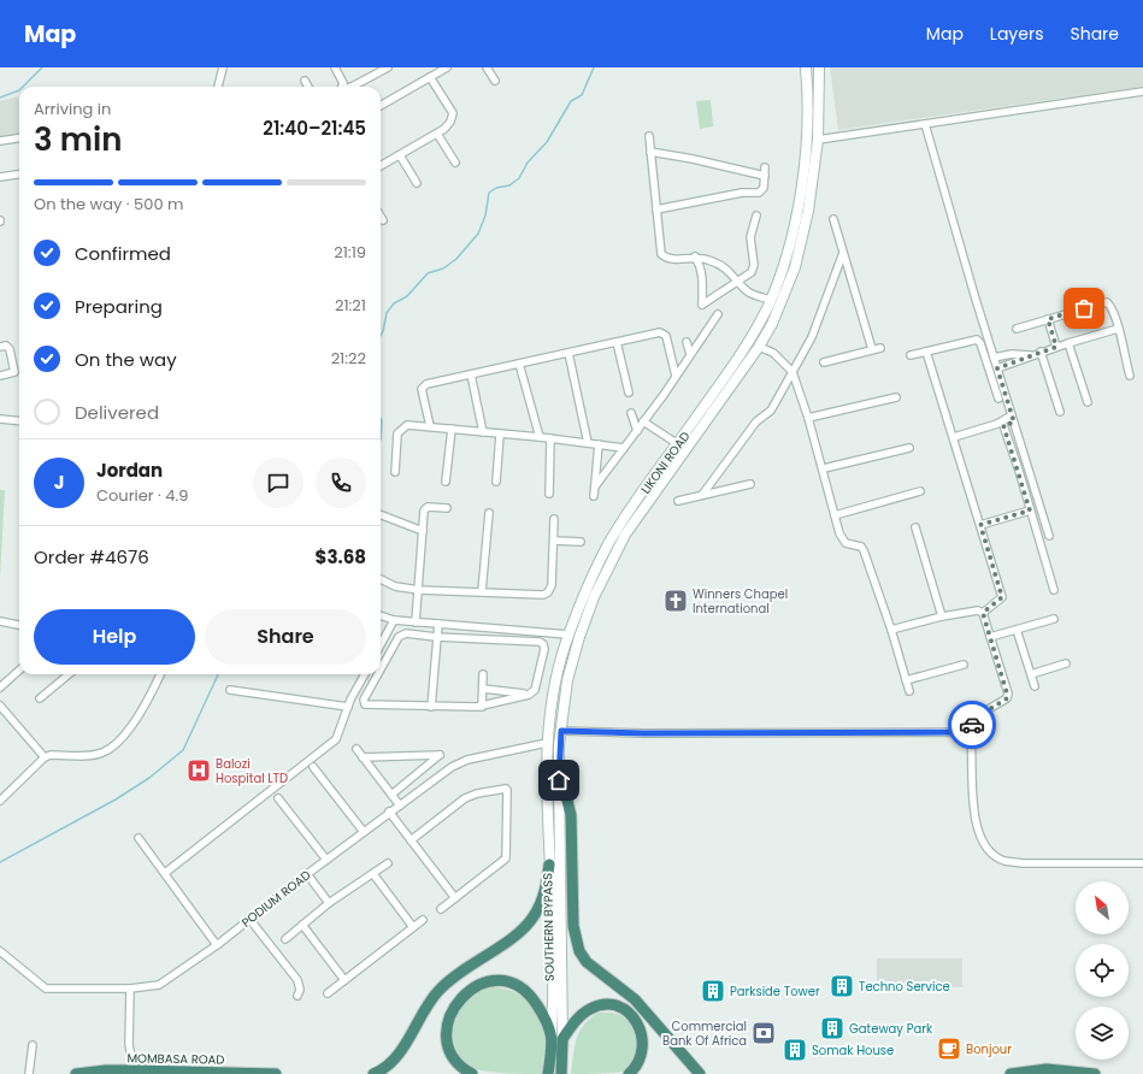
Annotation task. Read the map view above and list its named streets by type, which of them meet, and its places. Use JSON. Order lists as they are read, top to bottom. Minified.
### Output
{"streets":{"highway":["SOUTHERN BYPASS","MOMBASA ROAD"],"main road":["LIKONI ROAD"],"street":["PODIUM ROAD"]},"crossings":[["LIKONI ROAD","PODIUM ROAD"],["LIKONI ROAD","SOUTHERN BYPASS"]],"places":{"church":["Winners Chapel International"],"hospital":["Balozi Hospital LTD"],"building":["Techno Service","Parkside Tower","Gateway Park","Somak House"],"bank":["Commercial Bank Of Africa"],"cafe":["Bonjour"]},"north":"top left","page":{"header":"Map","nav":["Map","Layers","Share"],"heading":["3 min","Arriving in","21:40–21:45"],"panel":["Jordan","Courier · 4.9","Order #4676","$3.68"],"bar":"On the way · 500 m","list":[["Confirmed","21:19"],["Preparing","21:21"],["On the way","21:22"],"Delivered"],"round":"J","buttons":["Help","Share"]}}
